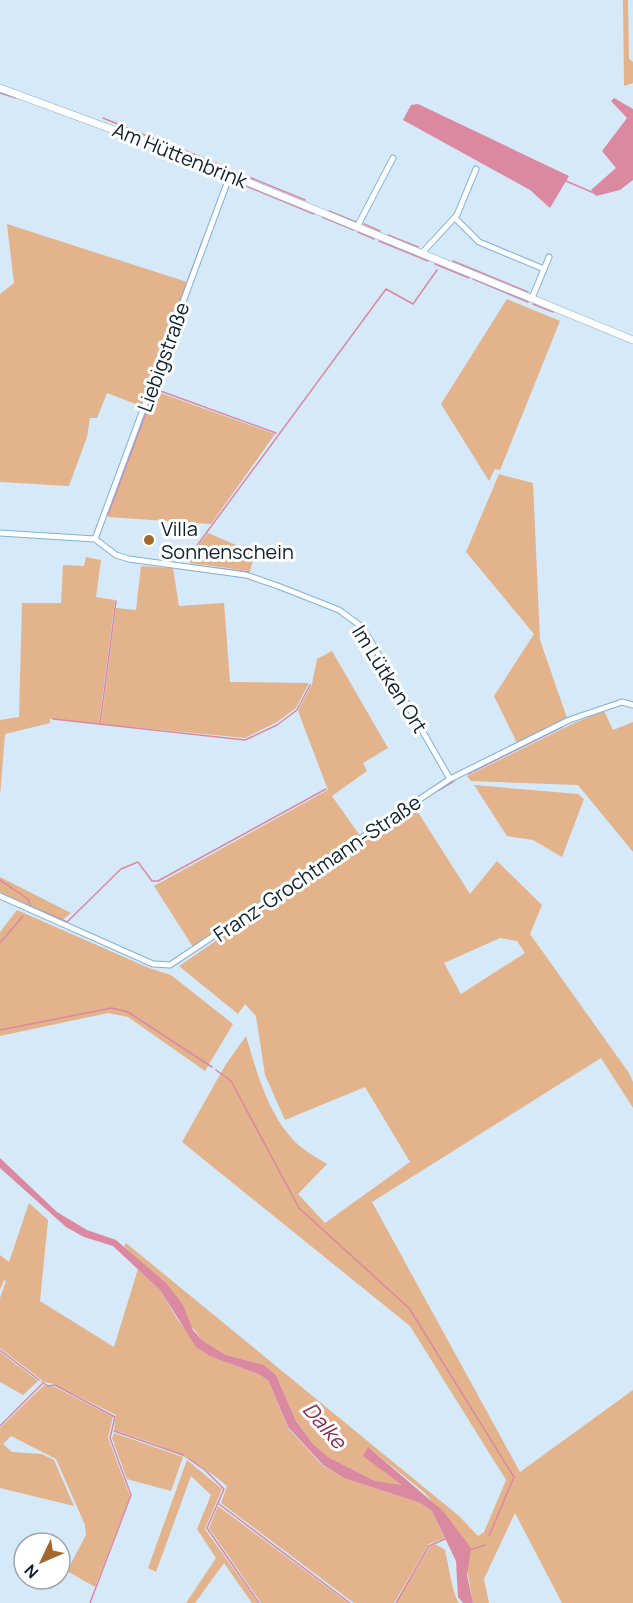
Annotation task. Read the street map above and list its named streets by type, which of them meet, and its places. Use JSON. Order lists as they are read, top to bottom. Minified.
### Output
{"streets":{"street":["Am Hüttenbrink","Liebigstraße","Im Lütken Ort","Franz-Grochtmann-Straße"]},"crossings":[["Am Hüttenbrink","Liebigstraße"],["Liebigstraße","Im Lütken Ort"],["Im Lütken Ort","Franz-Grochtmann-Straße"]],"water":["Dalke"],"places":["Villa Sonnenschein"],"north":"bottom left"}
